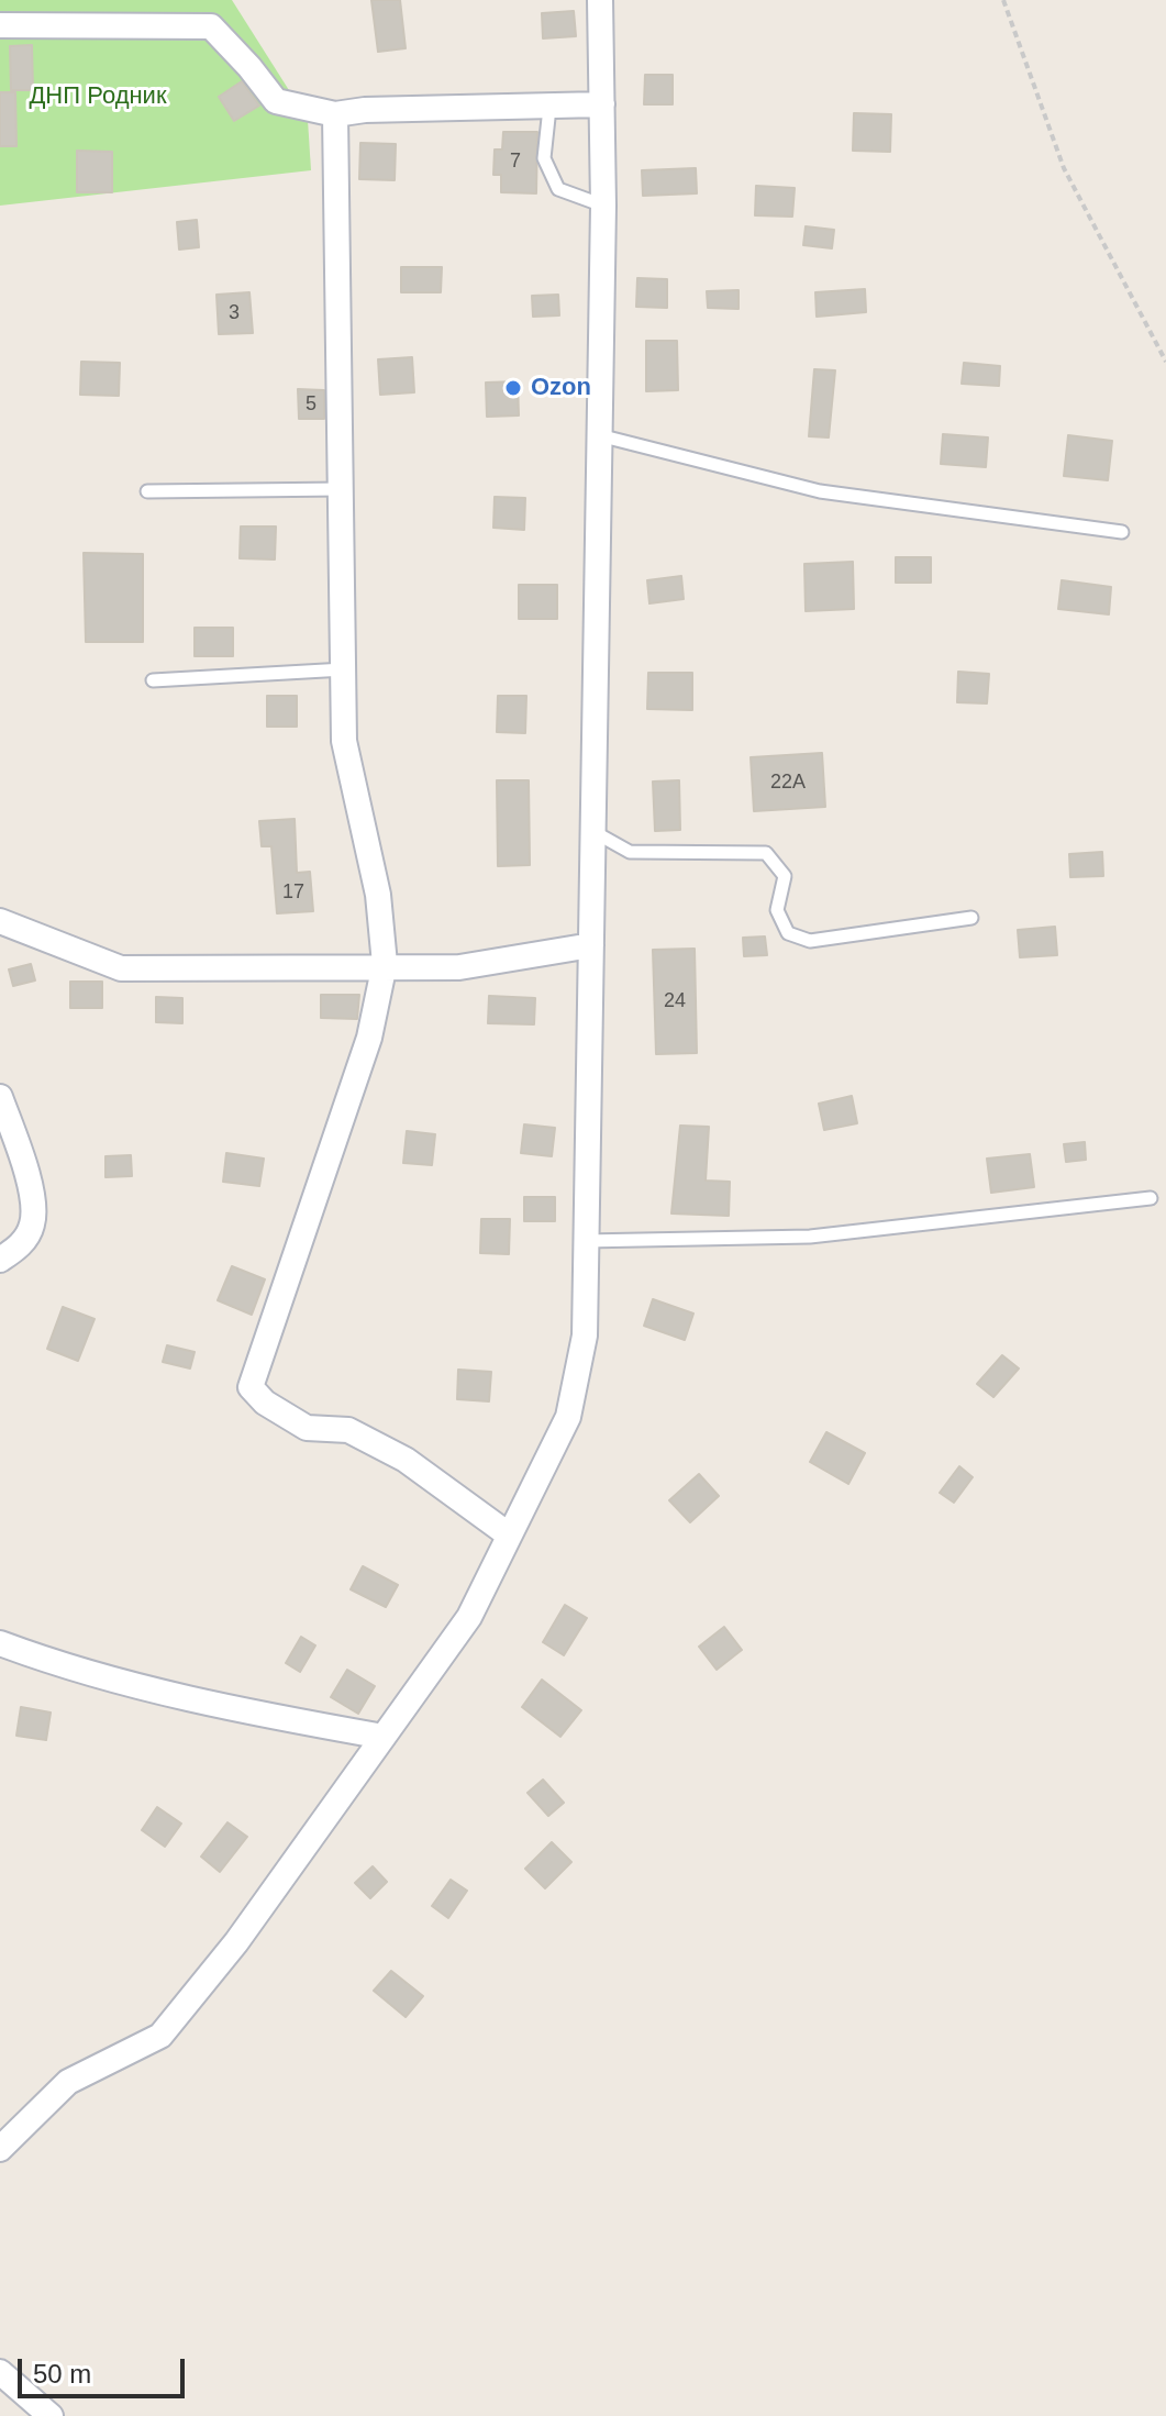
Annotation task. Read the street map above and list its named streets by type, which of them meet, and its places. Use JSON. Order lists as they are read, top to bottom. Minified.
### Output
{"parks":["ДНП Родник"],"places":["Ozon"],"house_numbers":["7","3","5","22А","17","24"],"scale_bar":"50 m"}
